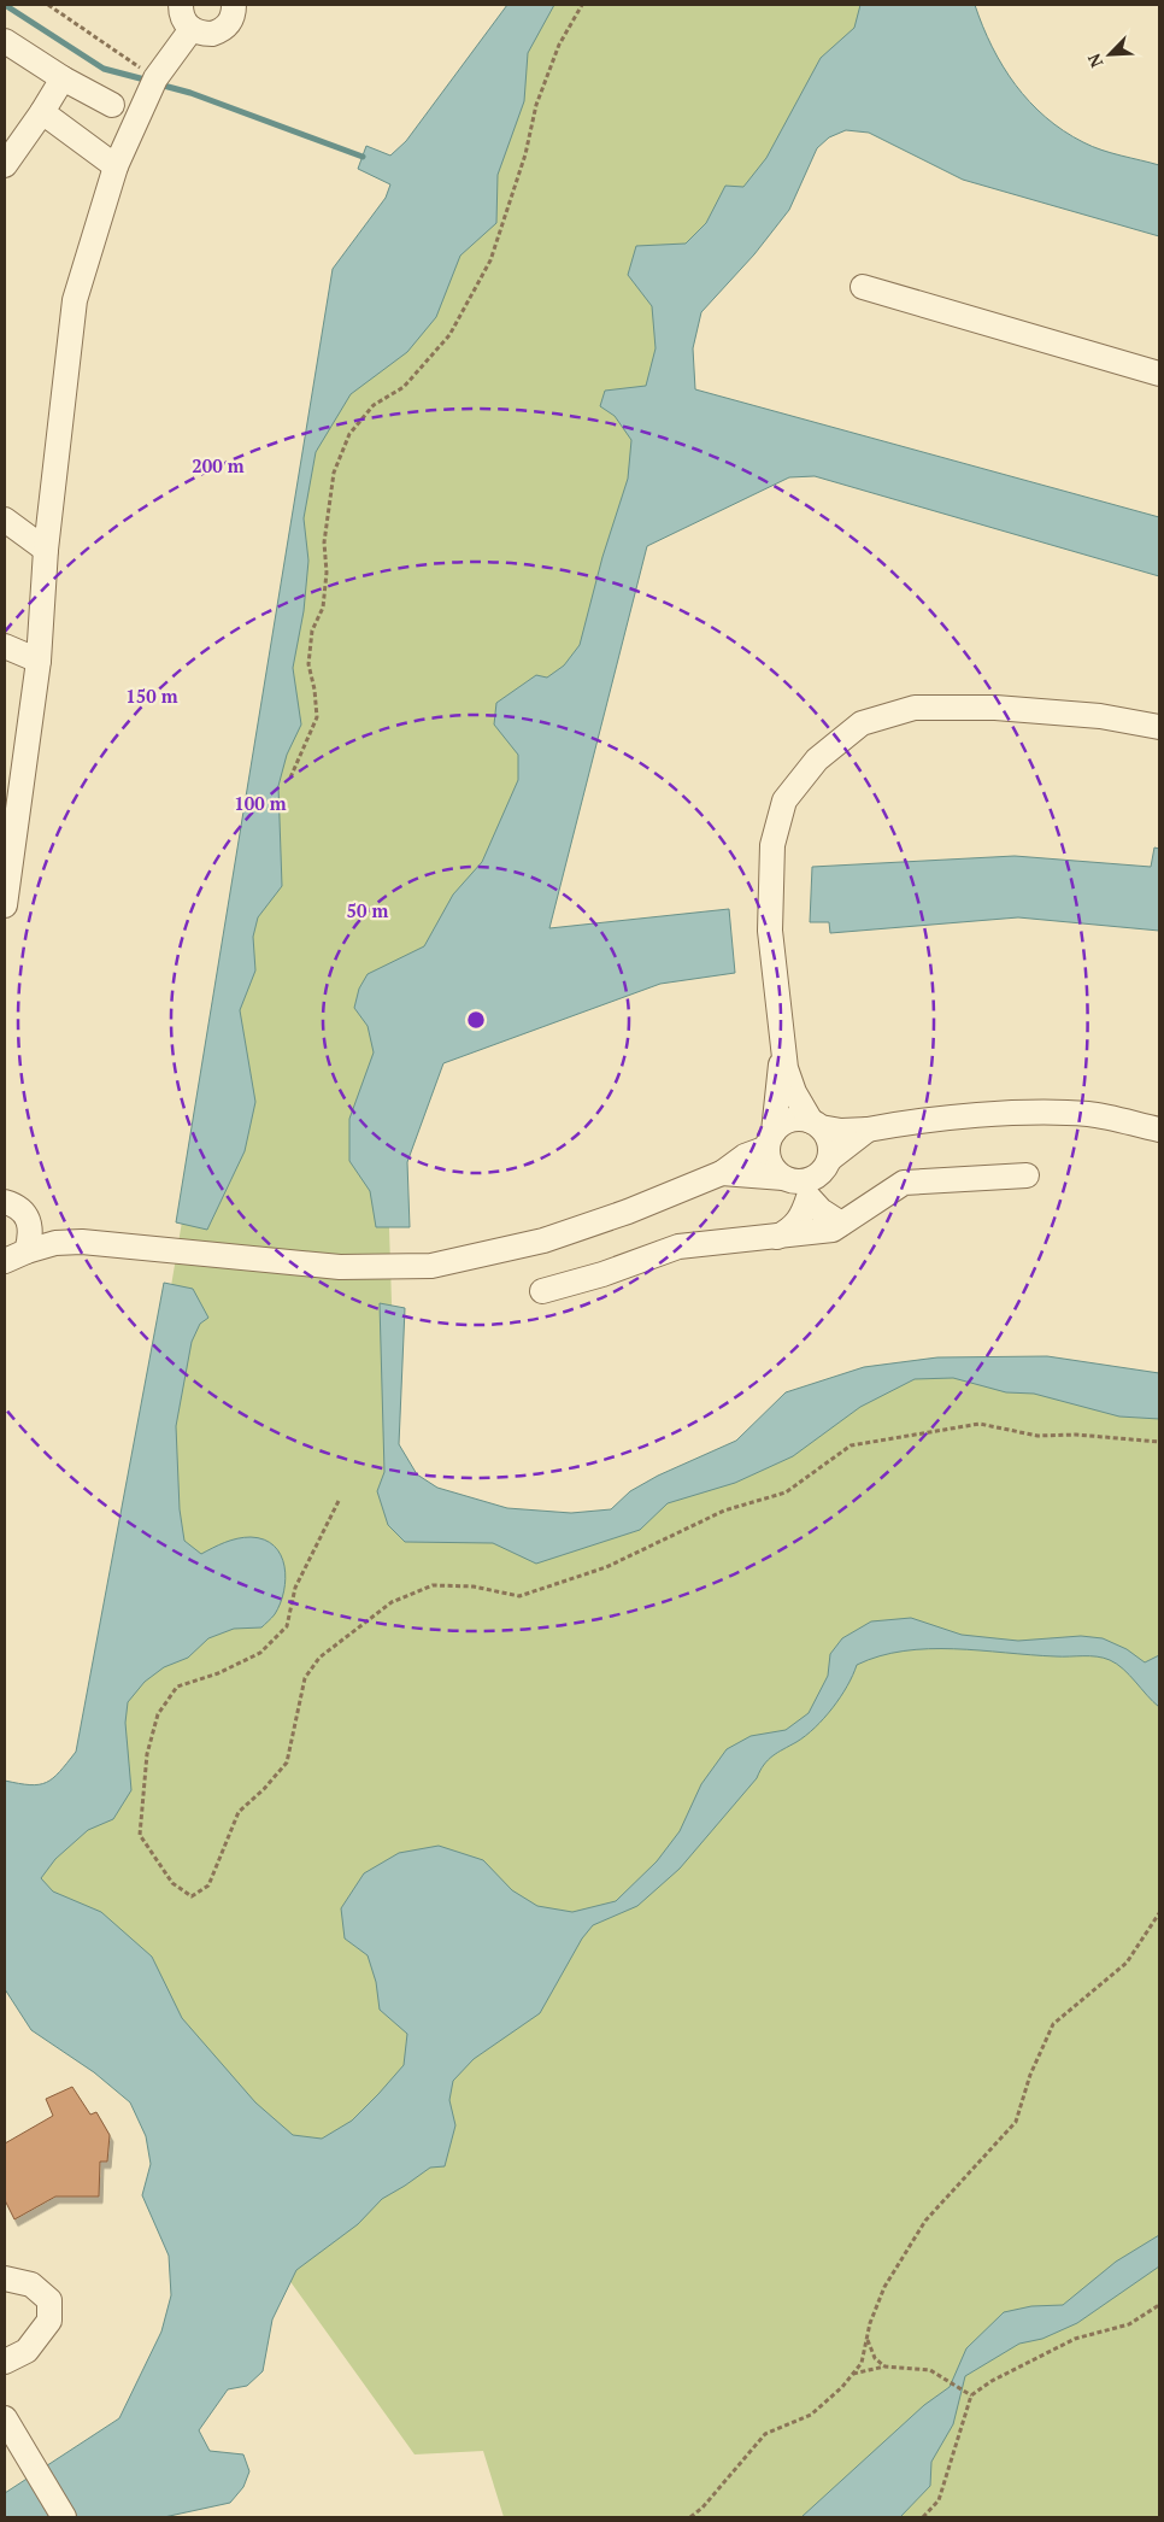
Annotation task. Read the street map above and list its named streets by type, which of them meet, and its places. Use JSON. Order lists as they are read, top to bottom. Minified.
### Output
{"north":"bottom left","rings":["200 m","150 m","100 m","50 m"]}
